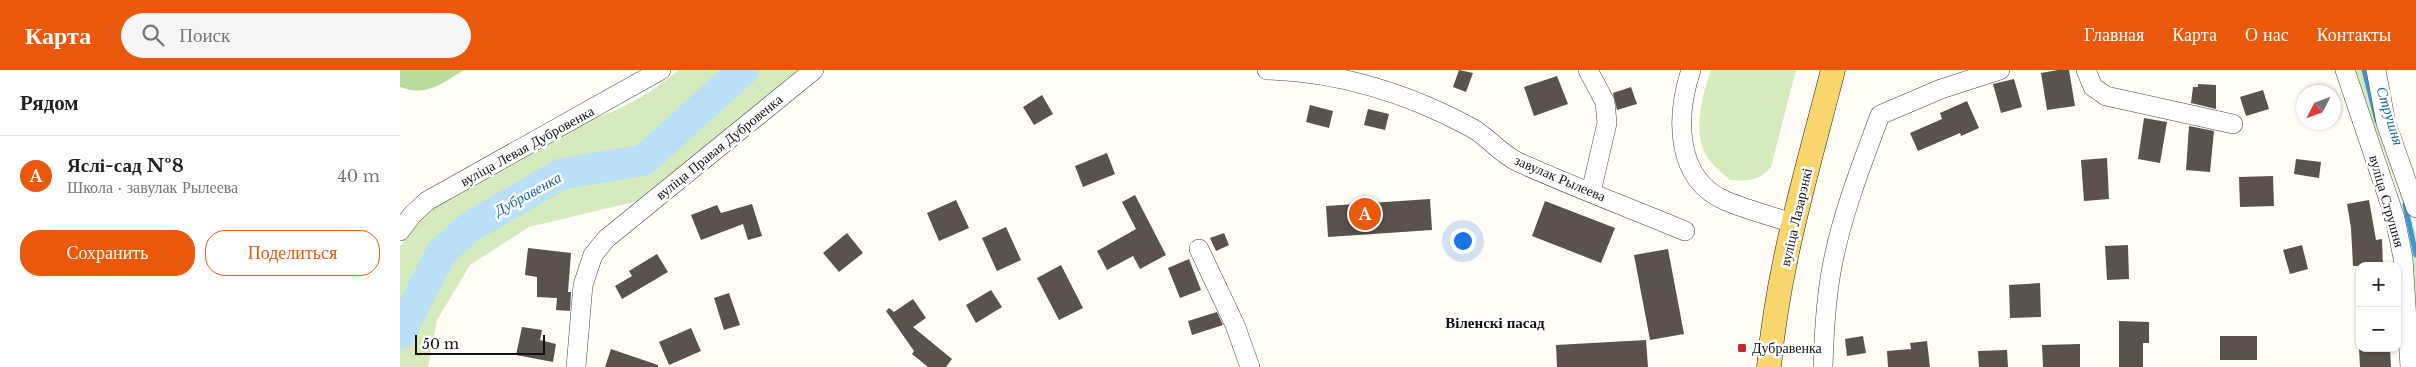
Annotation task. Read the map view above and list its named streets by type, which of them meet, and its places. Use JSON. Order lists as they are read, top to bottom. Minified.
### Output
{"streets":{"main road":["вуліца Лазарэнкі"],"street":["вуліца Левая Дубровенка","вуліца Правая Дубровенка","завулак Рылеева","вуліца Струшня"]},"districts":["Віленскі пасад"],"water":["Струшня","Дубравенка"],"places":{"transit":["Дубравенка"]},"scale_bar":"50 m","north":"bottom left","page":{"header":"Карта","search":"Поиск","nav":["Главная","Карта","О нас","Контакты"],"heading":"Рядом","list":[{"mark":"A","name":"Яслі-сад №8","note":"Школа · завулак Рылеева","value":"40 m"}],"pins":"A","buttons":["Сохранить","Поделиться"],"map_buttons":["+","−"],"scale":"50 m"}}
